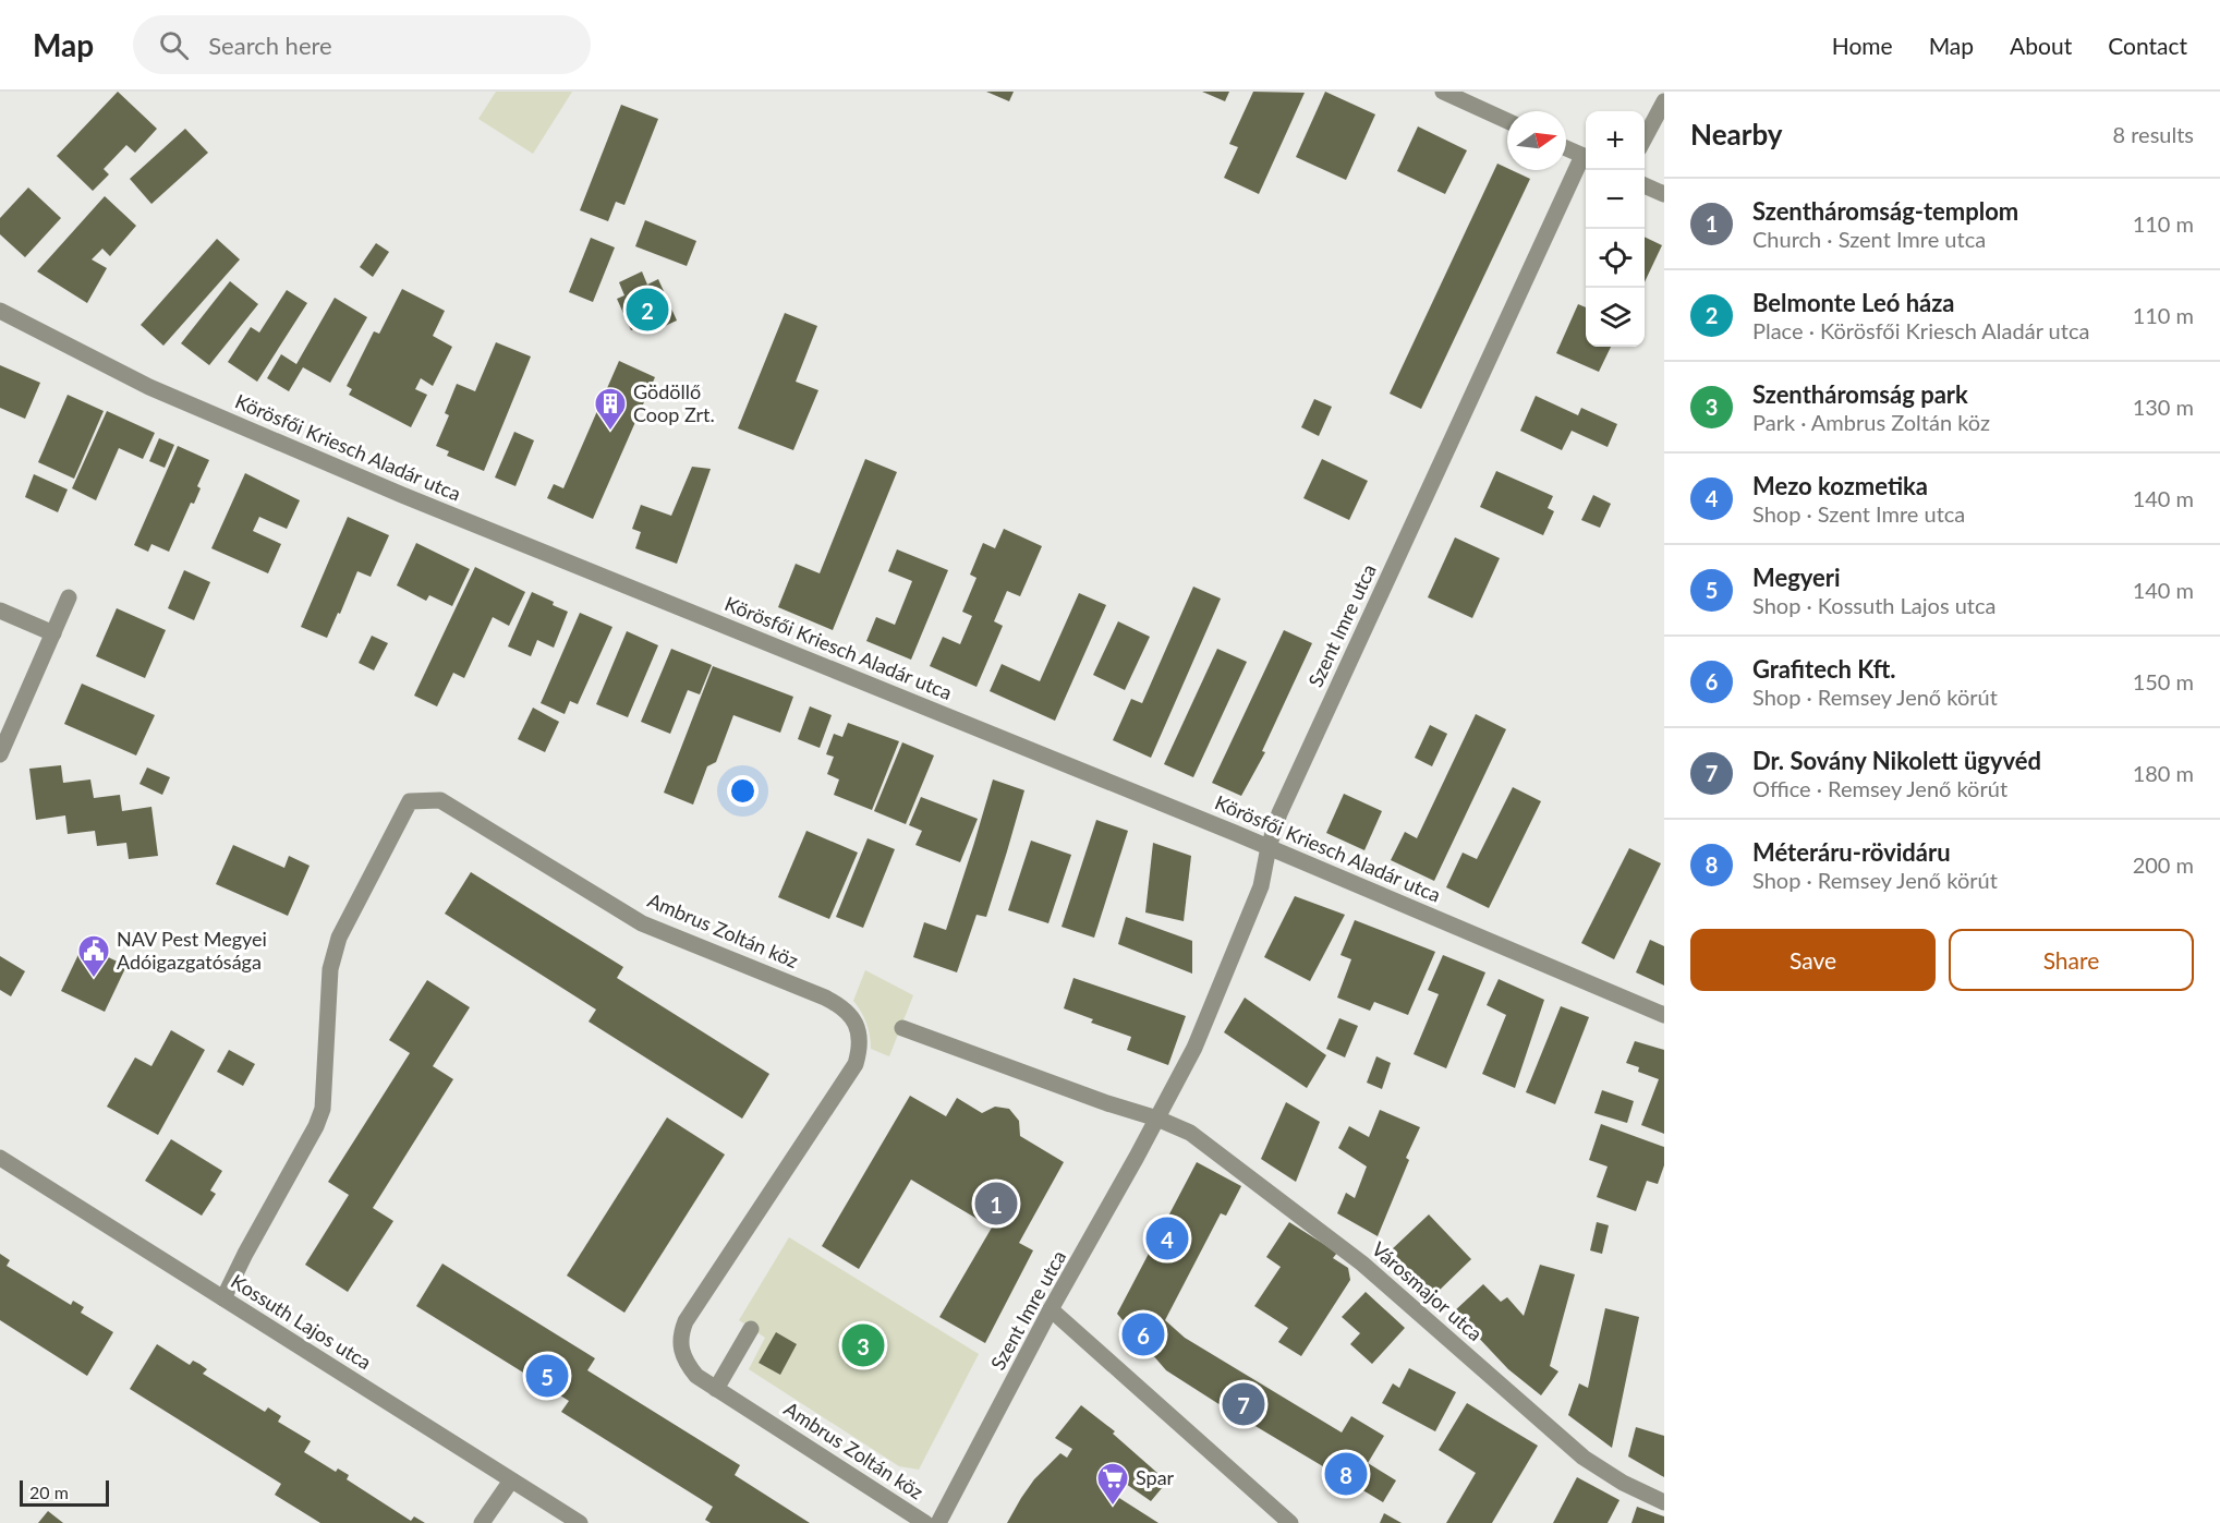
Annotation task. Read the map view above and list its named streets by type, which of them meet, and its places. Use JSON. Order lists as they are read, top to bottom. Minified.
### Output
{"streets":{"street":["Körösfői Kriesch Aladár utca","Szent Imre utca","Ambrus Zoltán köz","Városmajor utca","Kossuth Lajos utca"]},"crossings":[["Körösfői Kriesch Aladár utca","Szent Imre utca"],["Szent Imre utca","Városmajor utca"],["Ambrus Zoltán köz","Kossuth Lajos utca"]],"places":{"building":["Gödöllő Coop Zrt."],"public building":["NAV Pest Megyei Adóigazgatósága"],"supermarket":["Spar"]},"scale_bar":"20 m","north":"right","page":{"header":"Map","search":"Search here","nav":["Home","Map","About","Contact"],"heading":["Nearby","8 results"],"map_buttons":["+","−"],"list":[{"mark":"1","name":"Szentháromság-templom","note":"Church · Szent Imre utca","value":"110 m"},{"mark":"2","name":"Belmonte Leó háza","note":"Place · Körösfői Kriesch Aladár utca","value":"110 m"},{"mark":"3","name":"Szentháromság park","note":"Park · Ambrus Zoltán köz","value":"130 m"},{"mark":"4","name":"Mezo kozmetika","note":"Shop · Szent Imre utca","value":"140 m"},{"mark":"5","name":"Megyeri","note":"Shop · Kossuth Lajos utca","value":"140 m"},{"mark":"6","name":"Grafitech Kft.","note":"Shop · Remsey Jenő körút","value":"150 m"},{"mark":"7","name":"Dr. Sovány Nikolett ügyvéd","note":"Office · Remsey Jenő körút","value":"180 m"},{"mark":"8","name":"Méteráru-rövidáru","note":"Shop · Remsey Jenő körút","value":"200 m"}],"pins":["2","1","4","6","3","5","7","8"],"buttons":["Save","Share"],"scale":"20 m"}}
